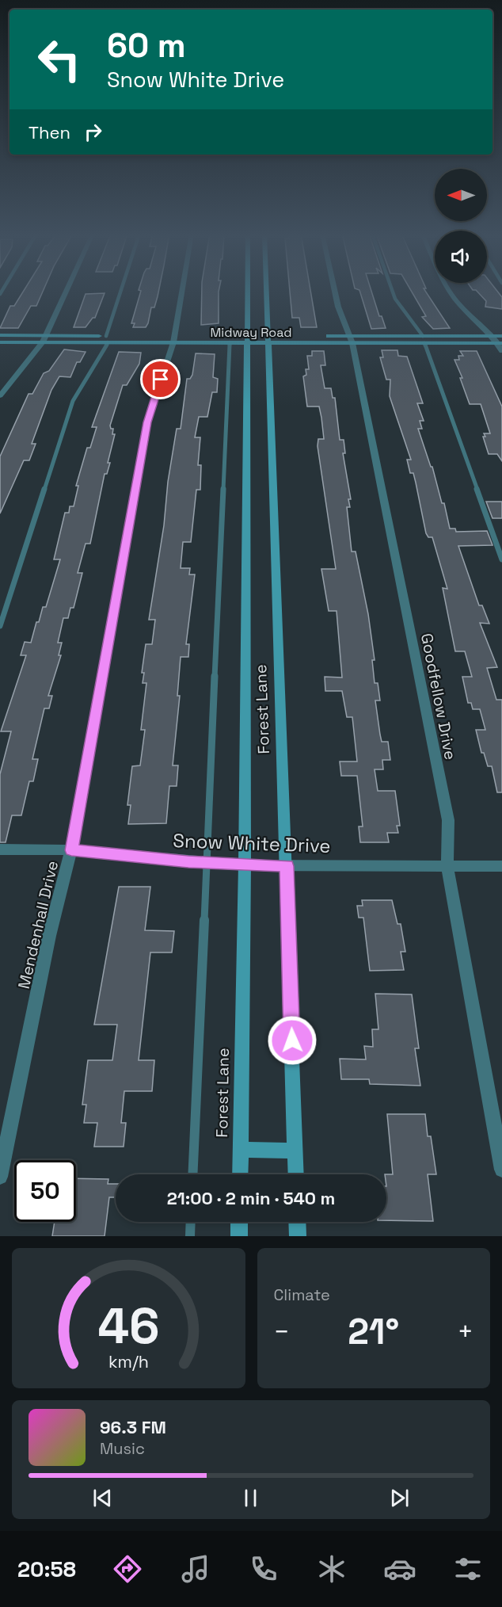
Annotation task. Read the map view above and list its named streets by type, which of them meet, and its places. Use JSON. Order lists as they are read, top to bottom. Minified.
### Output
{"streets":{"main road":["Midway Road","Forest Lane"],"street":["Goodfellow Drive","Snow White Drive","Mendenhall Drive"]},"crossings":[["Midway Road","Goodfellow Drive"],["Midway Road","Forest Lane"],["Midway Road","Mendenhall Drive"],["Goodfellow Drive","Snow White Drive"],["Forest Lane","Snow White Drive"],["Snow White Drive","Mendenhall Drive"]],"north":"left","page":{"turn":["60 m","Snow White Drive"],"then":"Then","limit":"50","trip":"21:00 · 2 min · 540 m","tile":"Climate","heat":["−","21°","+"],"song":["96.3 FM","Music"],"tabs":"20:58","gauge":["46","km/h"]}}
